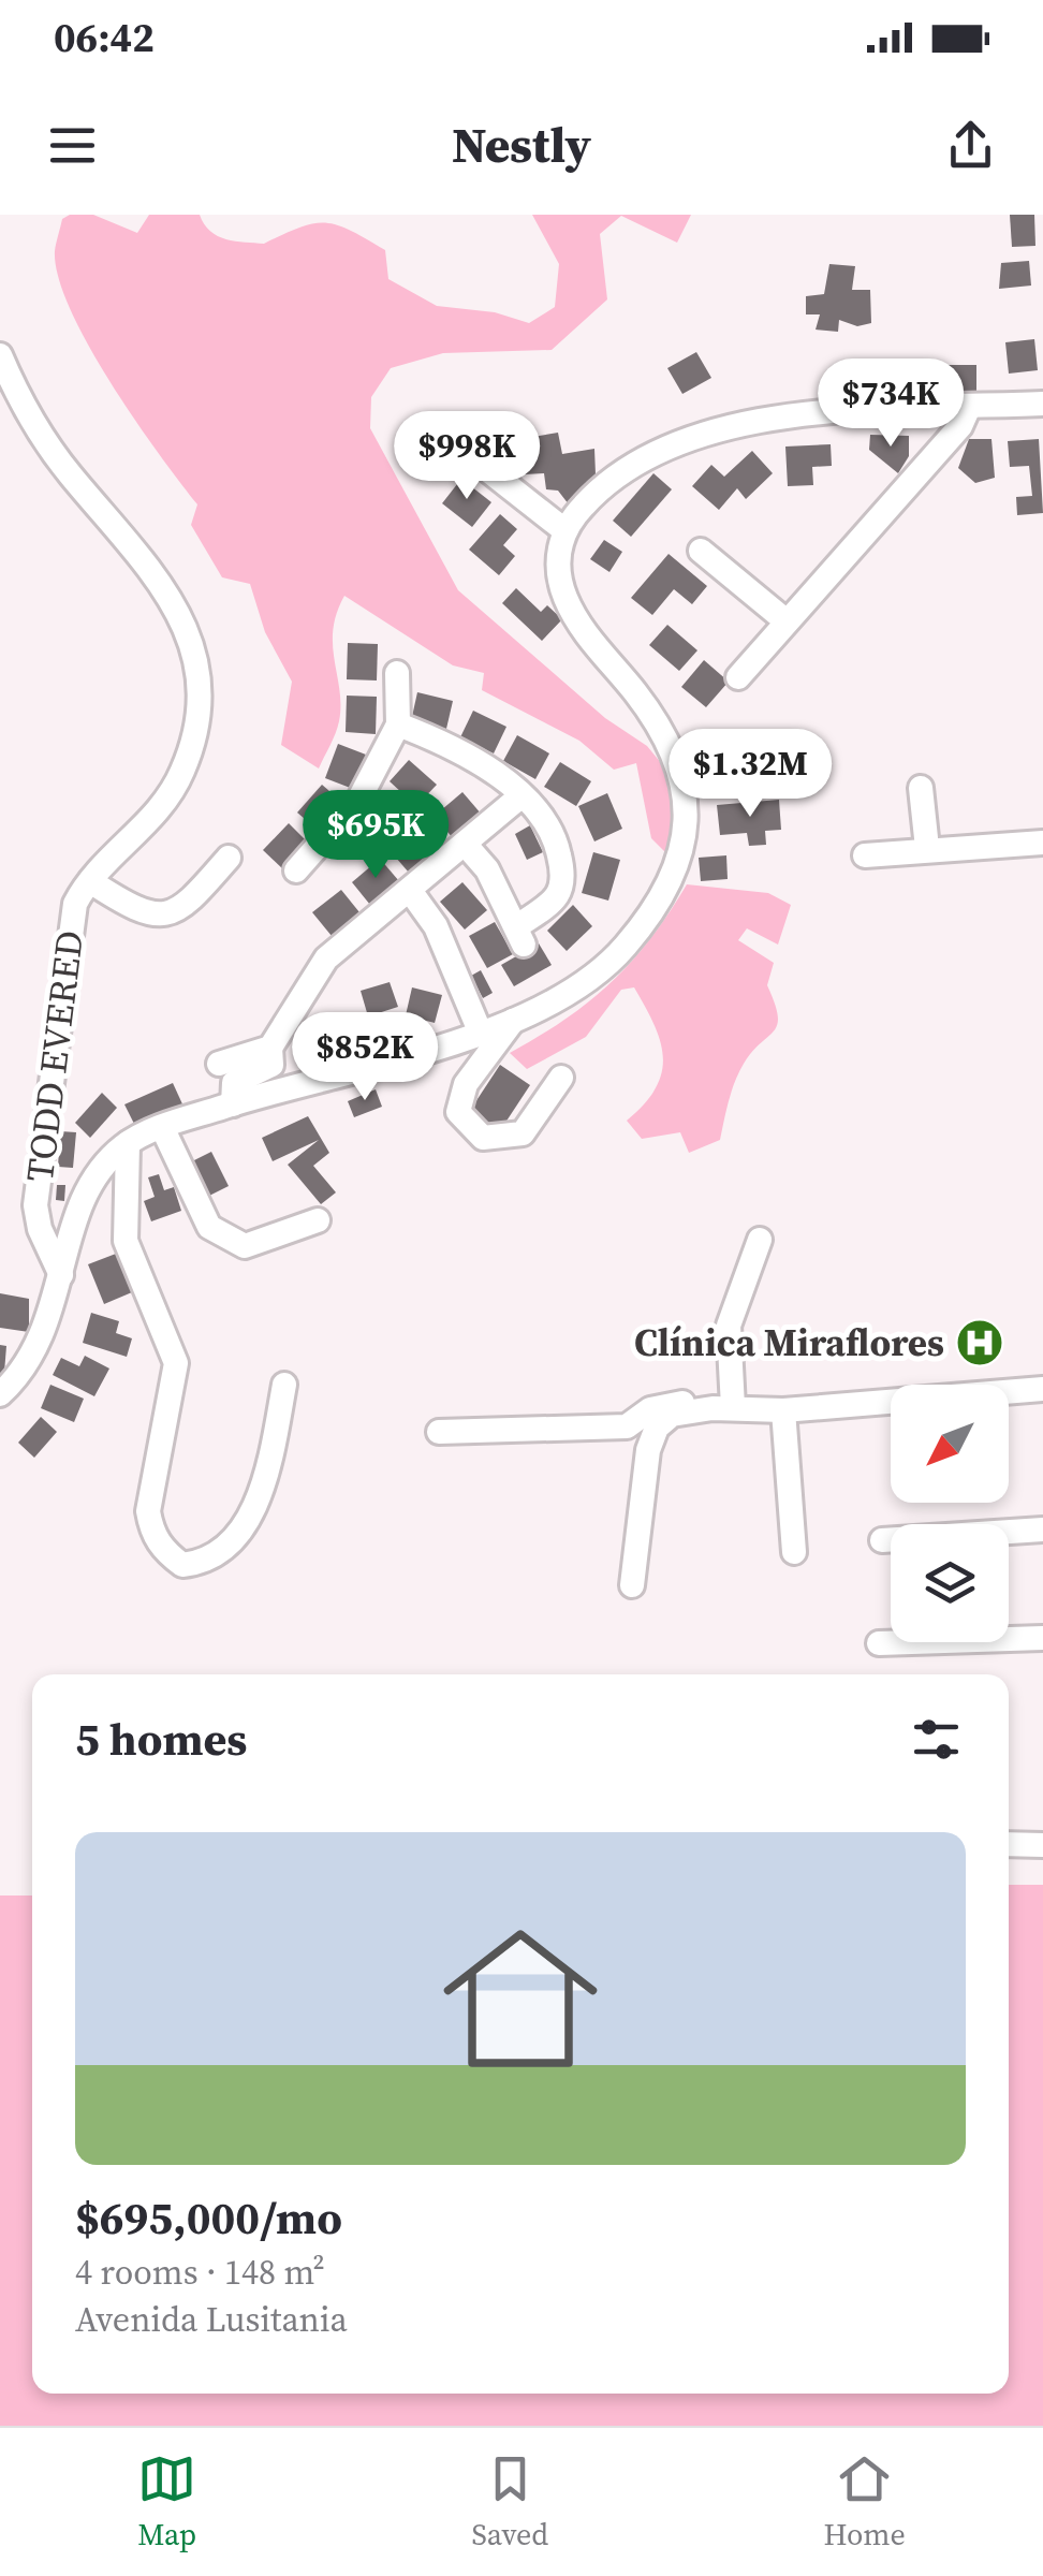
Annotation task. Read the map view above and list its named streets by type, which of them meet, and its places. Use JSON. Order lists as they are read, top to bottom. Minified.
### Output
{"streets":{"street":["TODD EVERED"]},"places":{"hospital":["Clínica Miraflores"]},"north":"bottom left","page":{"status":"06:42","header":"Nestly","price":["$734K","$998K","$1.32M","$695K","$852K"],"heading":"5 homes","list":[{"name":"$695,000/mo","note":"4 rooms · 148 m² · Avenida Lusitania"}],"tabs":["Map","Saved","Home"]}}
